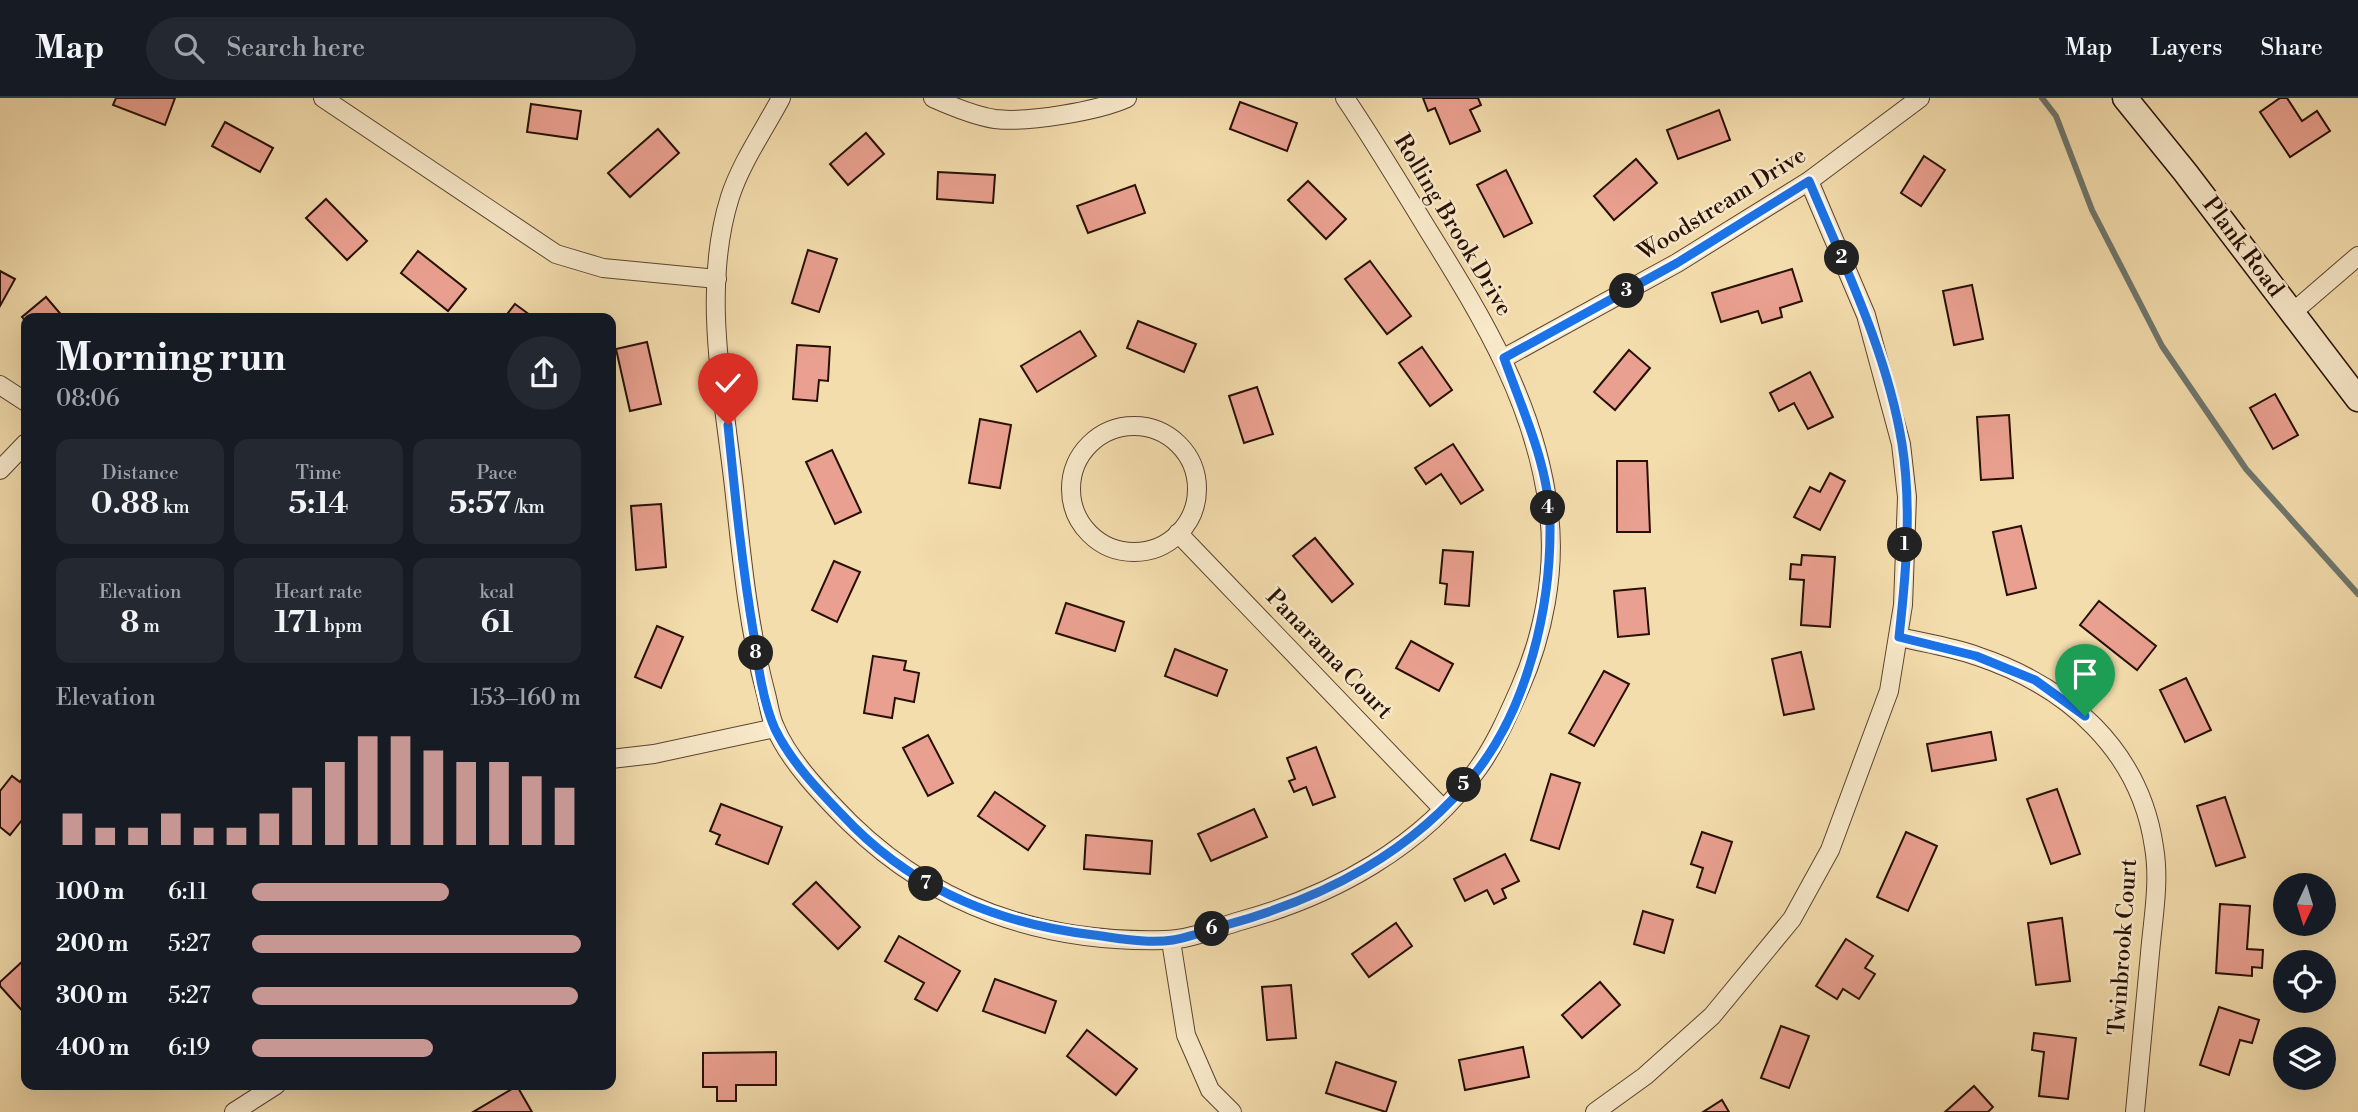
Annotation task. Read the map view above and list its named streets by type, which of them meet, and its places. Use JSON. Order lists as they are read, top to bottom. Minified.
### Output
{"streets":{"street":["Woodstream Drive","Rolling Brook Drive","Plank Road","Panarama Court","Twinbrook Court"]},"crossings":[["Woodstream Drive","Rolling Brook Drive"],["Rolling Brook Drive","Panarama Court"]],"north":"bottom","page":{"header":"Map","search":"Search here","nav":["Map","Layers","Share"],"pins":["2","3","4","1","8","5","7","6"],"heading":["Morning run","08:06"],"stats":[["Distance","0.88 km"],["Time","5:14"],["Pace","5:57 /km"],["Elevation","8 m"],["Heart rate","171 bpm"],["kcal","61"]],"chart":["Elevation","153–160 m"],"list":[{"name":"100 m","note":"6:11"},{"name":"200 m","note":"5:27"},{"name":"300 m","note":"5:27"},{"name":"400 m","note":"6:19"}]}}
